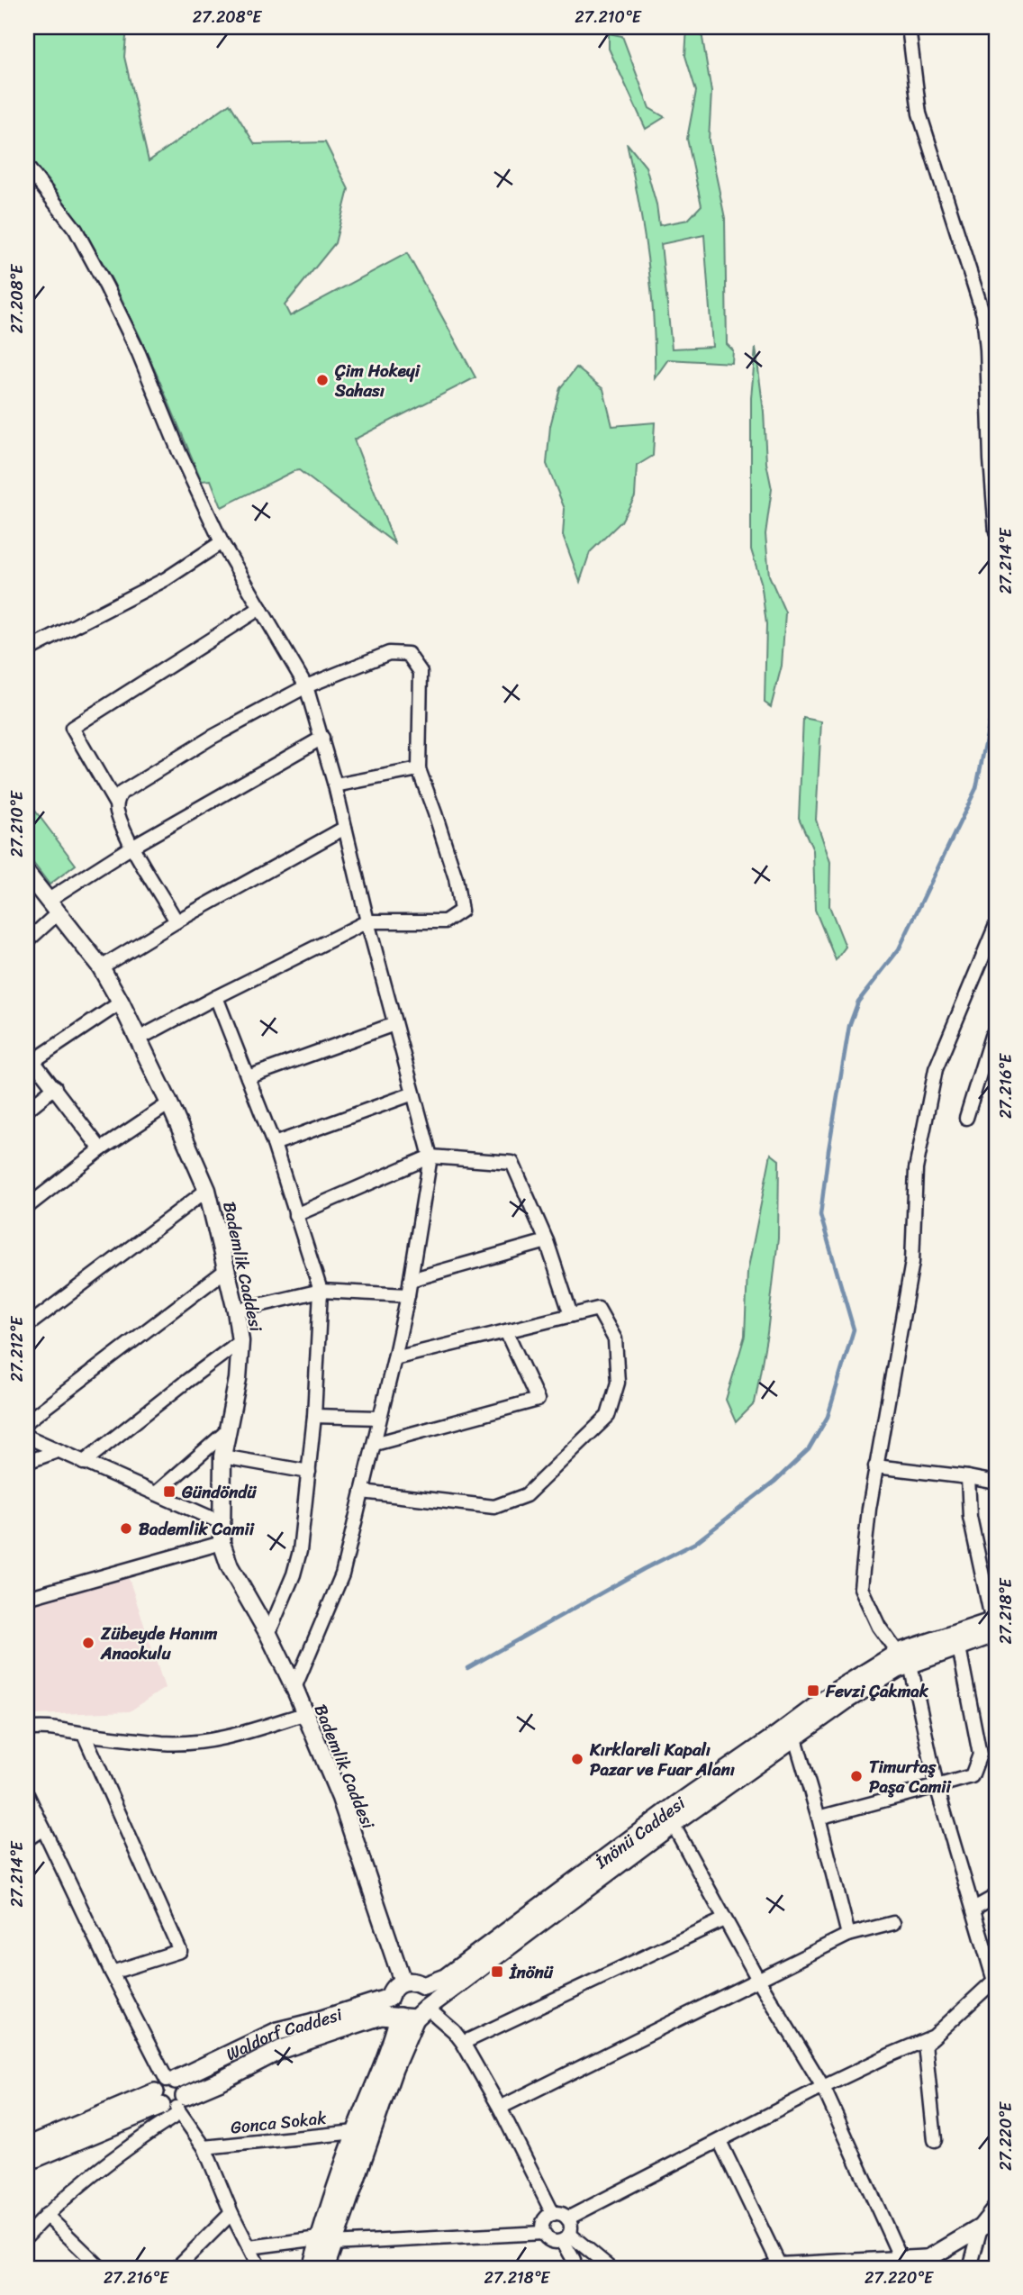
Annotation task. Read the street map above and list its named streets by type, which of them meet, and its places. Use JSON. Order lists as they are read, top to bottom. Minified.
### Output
{"streets":{"main road":["İnönü Caddesi","Waldorf Caddesi"],"street":["Bademlik Caddesi","Gonca Sokak"]},"crossings":[["Bademlik Caddesi","Waldorf Caddesi"],["İnönü Caddesi","Waldorf Caddesi"]],"places":{"other":["Çim Hokeyi Sahası","Bademlik Camii","Zübeyde Hanım Anaokulu","Kırklareli Kapalı Pazar ve Fuar Alanı","Timurtaş Paşa Camii"],"transit":["Gündöndü","Fevzi Çakmak","İnönü"]},"coordinates":["27.208°E","27.210°E","27.214°E","27.216°E","27.212°E","27.218°E","27.220°E"]}
